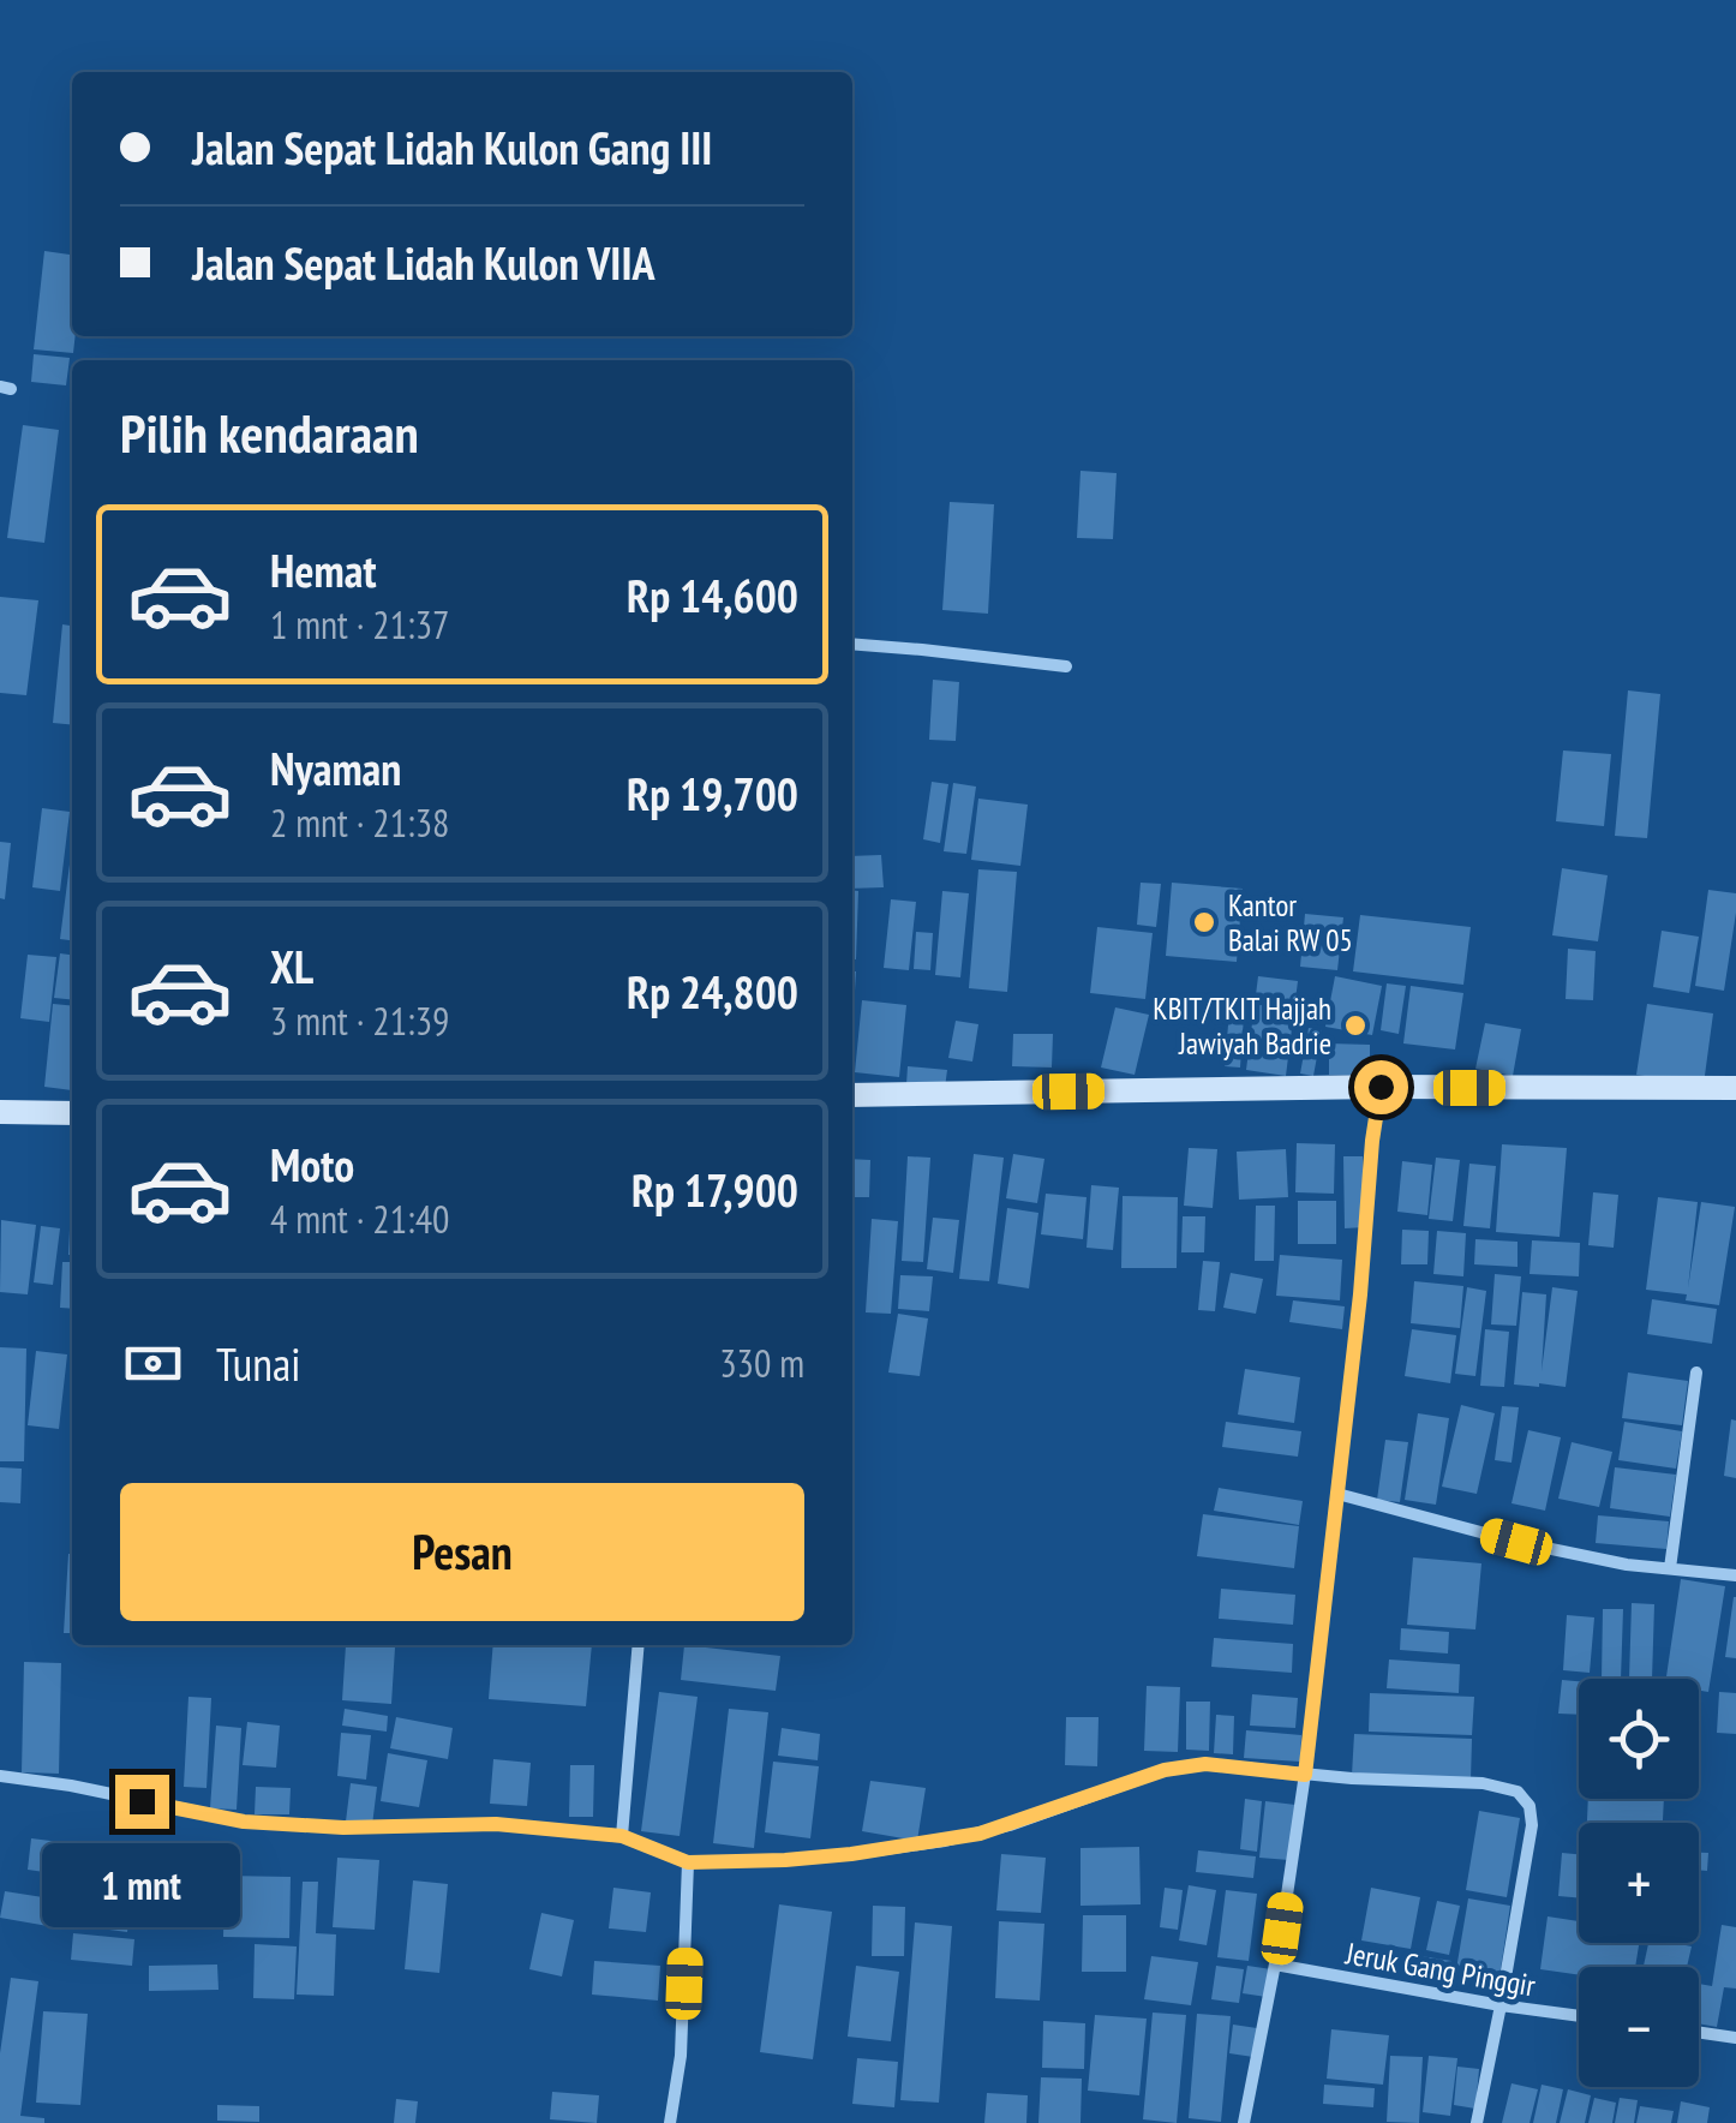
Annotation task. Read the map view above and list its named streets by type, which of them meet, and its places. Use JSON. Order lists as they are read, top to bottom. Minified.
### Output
{"streets":{"street":["Jeruk Gang Pinggir"]},"places":["Kantor Balai RW 05","KBIT/TKIT Hajjah Jawiyah Badrie"],"page":{"banner":["Jalan Sepat Lidah Kulon Gang III","Jalan Sepat Lidah Kulon VIIA"],"heading":"Pilih kendaraan","list":[{"name":"Hemat","note":"1 mnt · 21:37","value":"Rp 14,600"},{"name":"Nyaman","note":"2 mnt · 21:38","value":"Rp 19,700"},{"name":"XL","note":"3 mnt · 21:39","value":"Rp 24,800"},{"name":"Moto","note":"4 mnt · 21:40","value":"Rp 17,900"}],"pay":["Tunai","330 m"],"buttons":"Pesan","map_buttons":["+","−"],"bubble":"1 mnt"}}
